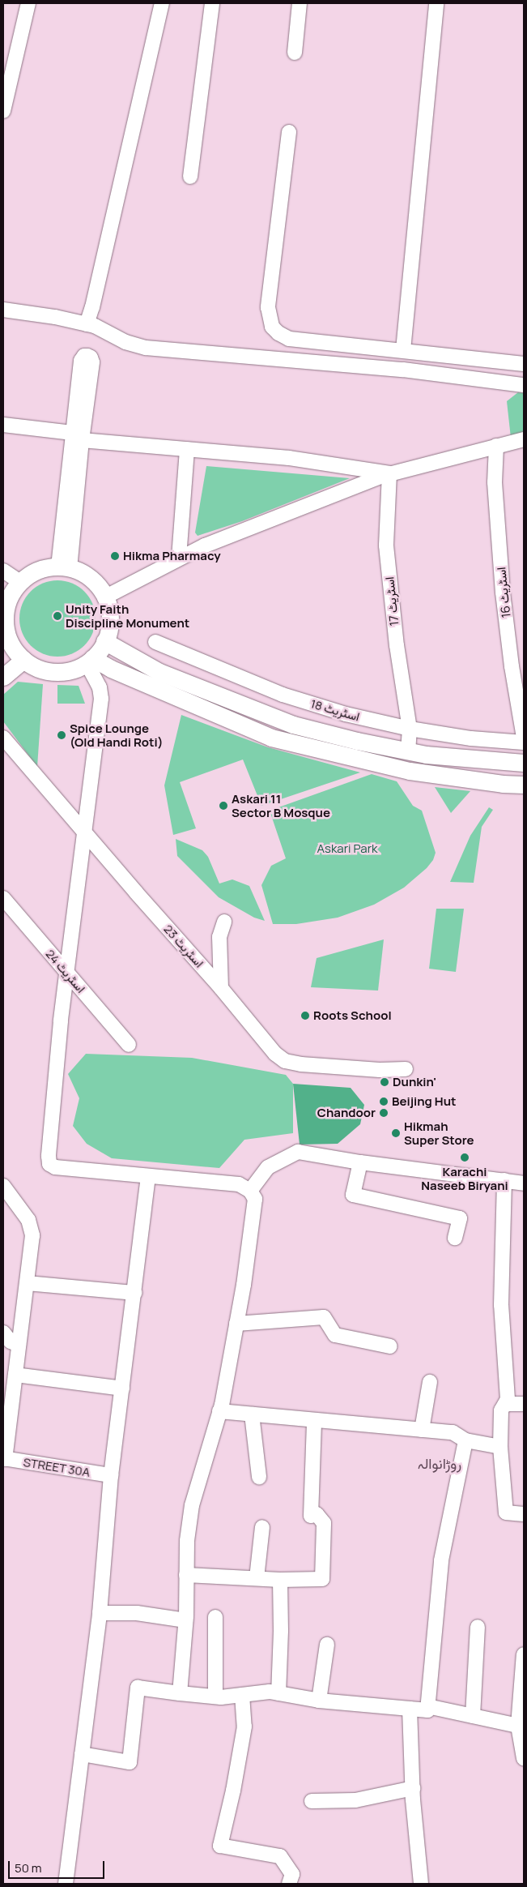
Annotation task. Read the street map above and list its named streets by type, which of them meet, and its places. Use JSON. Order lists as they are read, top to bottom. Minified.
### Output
{"streets":{"street":["اسٹریٹ 16","اسٹریٹ 17","اسٹریٹ 18","اسٹریٹ 23","اسٹریٹ 24","STREET 30A"]},"crossings":[["اسٹریٹ 17","اسٹریٹ 18"]],"districts":["روڑانوالہ"],"parks":["Askari Park"],"places":["Hikma Pharmacy","Unity Faith Discipline Monument","Spice Lounge (Old Handi Roti)","Askari 11 Sector B Mosque","Roots School","Dunkin'","Beijing Hut","Chandoor","Hikmah Super Store","Karachi Naseeb Biryani"],"scale_bar":"50 m"}
